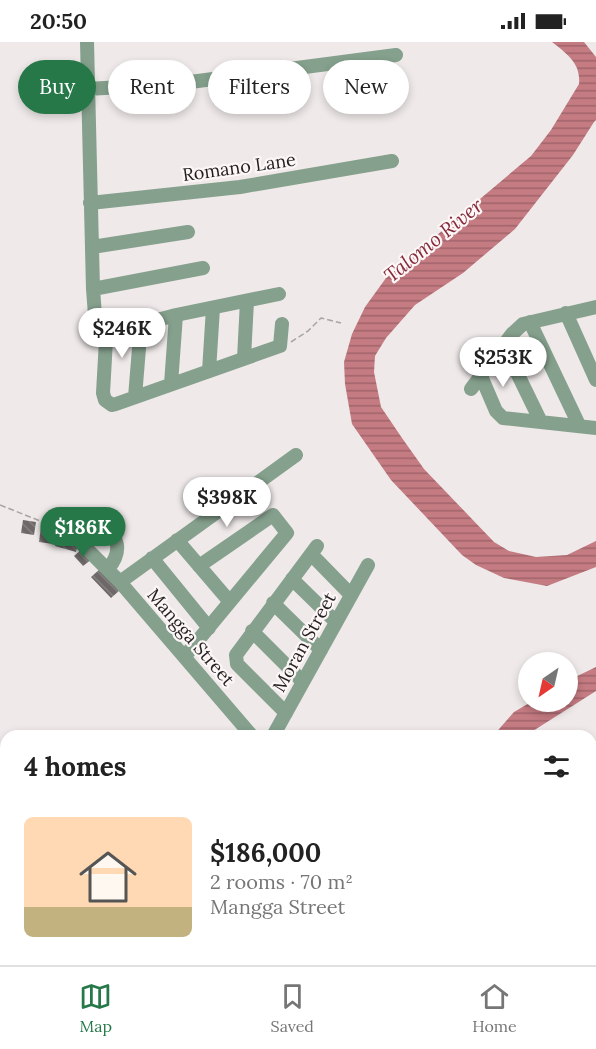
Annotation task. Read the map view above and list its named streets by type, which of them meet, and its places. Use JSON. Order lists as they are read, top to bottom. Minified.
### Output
{"streets":{"street":["Romano Lane","Mangga Street","Moran Street"]},"water":["Talomo River"],"north":"bottom left","page":{"status":"20:50","chip":["Buy","Rent","Filters","New"],"price":["$246K","$253K","$398K","$186K"],"heading":"4 homes","list":[{"name":"$186,000","note":"2 rooms · 70 m² · Mangga Street"}],"tabs":["Map","Saved","Home"]}}
